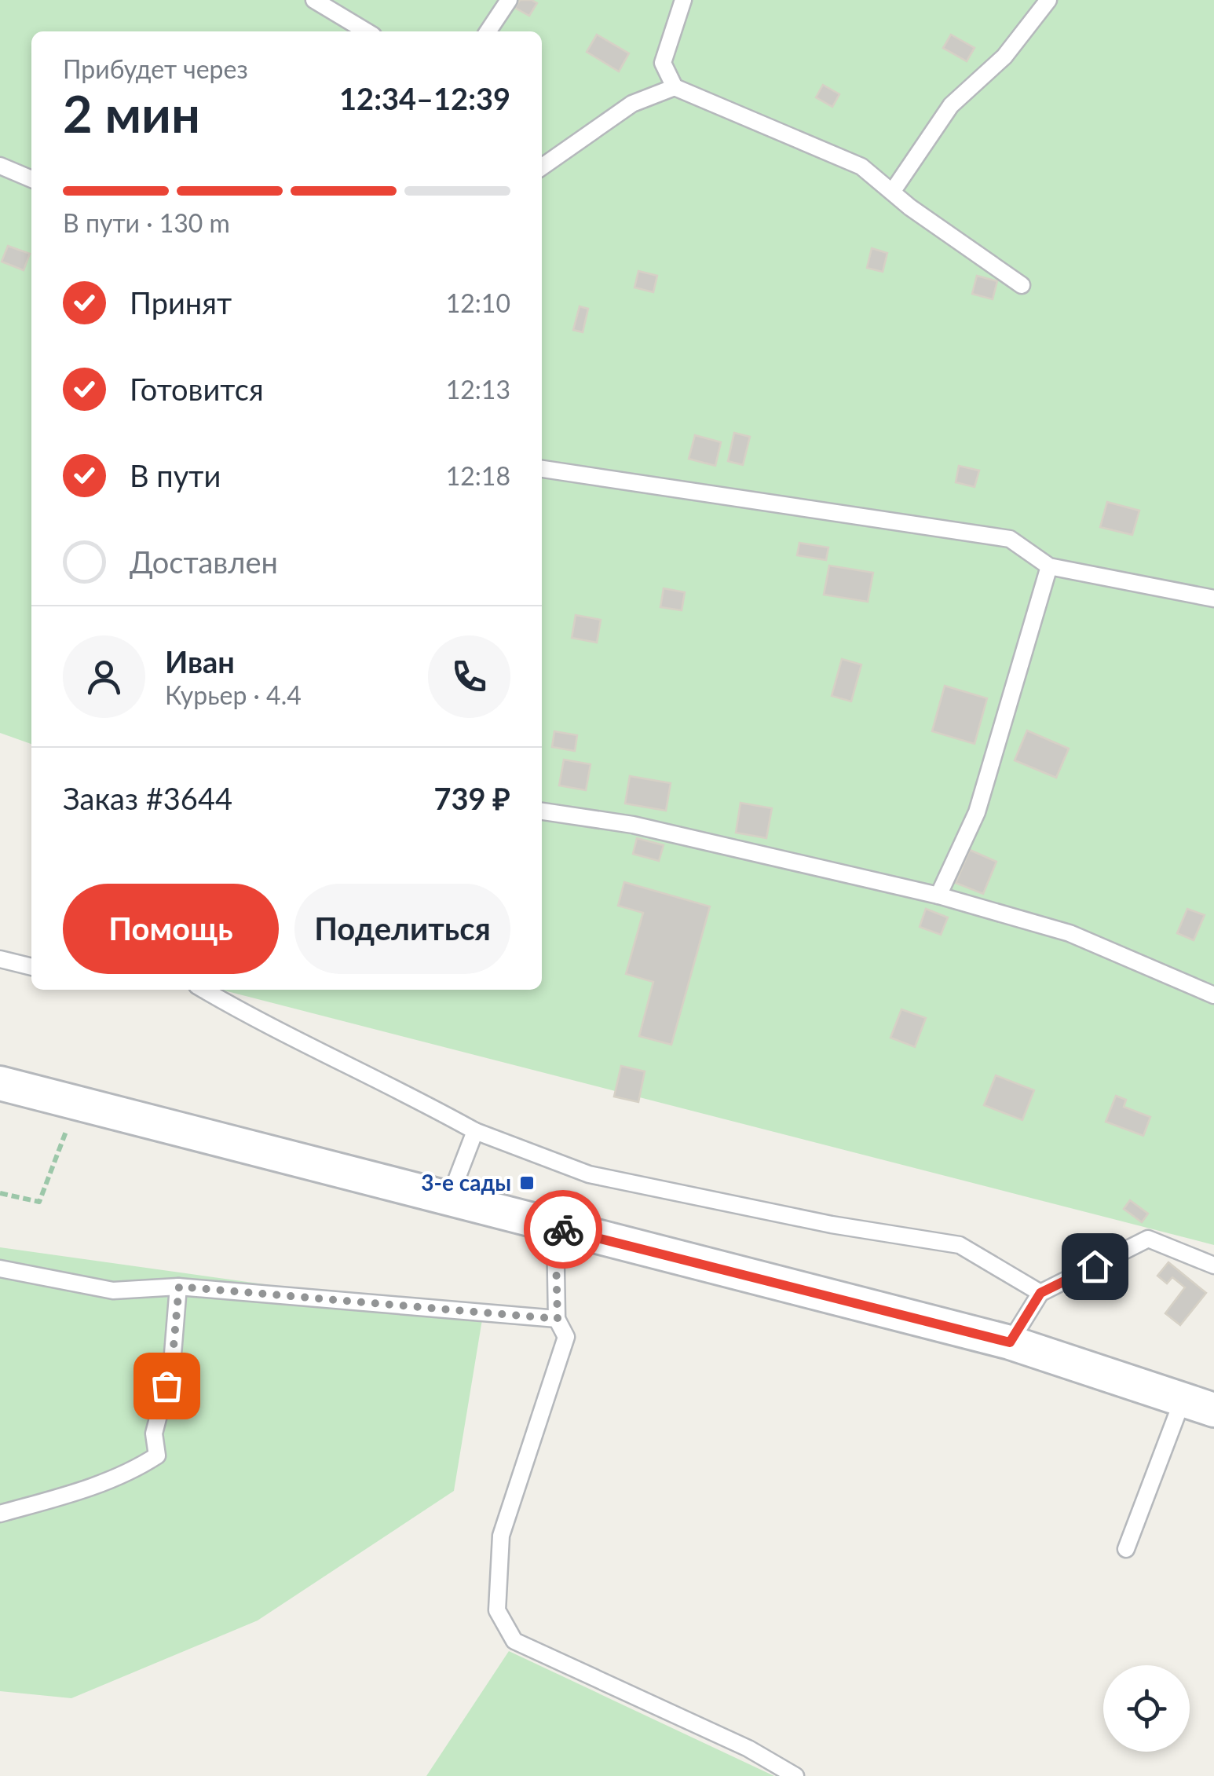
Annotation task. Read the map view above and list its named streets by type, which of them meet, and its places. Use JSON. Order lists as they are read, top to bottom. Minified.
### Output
{"places":{"transit":["3-е сады"]},"page":{"heading":["2 мин","Прибудет через","12:34–12:39"],"panel":["Иван","Курьер · 4.4","Заказ #3644","739 ₽"],"bar":"В пути · 130 m","list":[["Принят","12:10"],["Готовится","12:13"],["В пути","12:18"],"Доставлен"],"buttons":["Помощь","Поделиться"]}}
